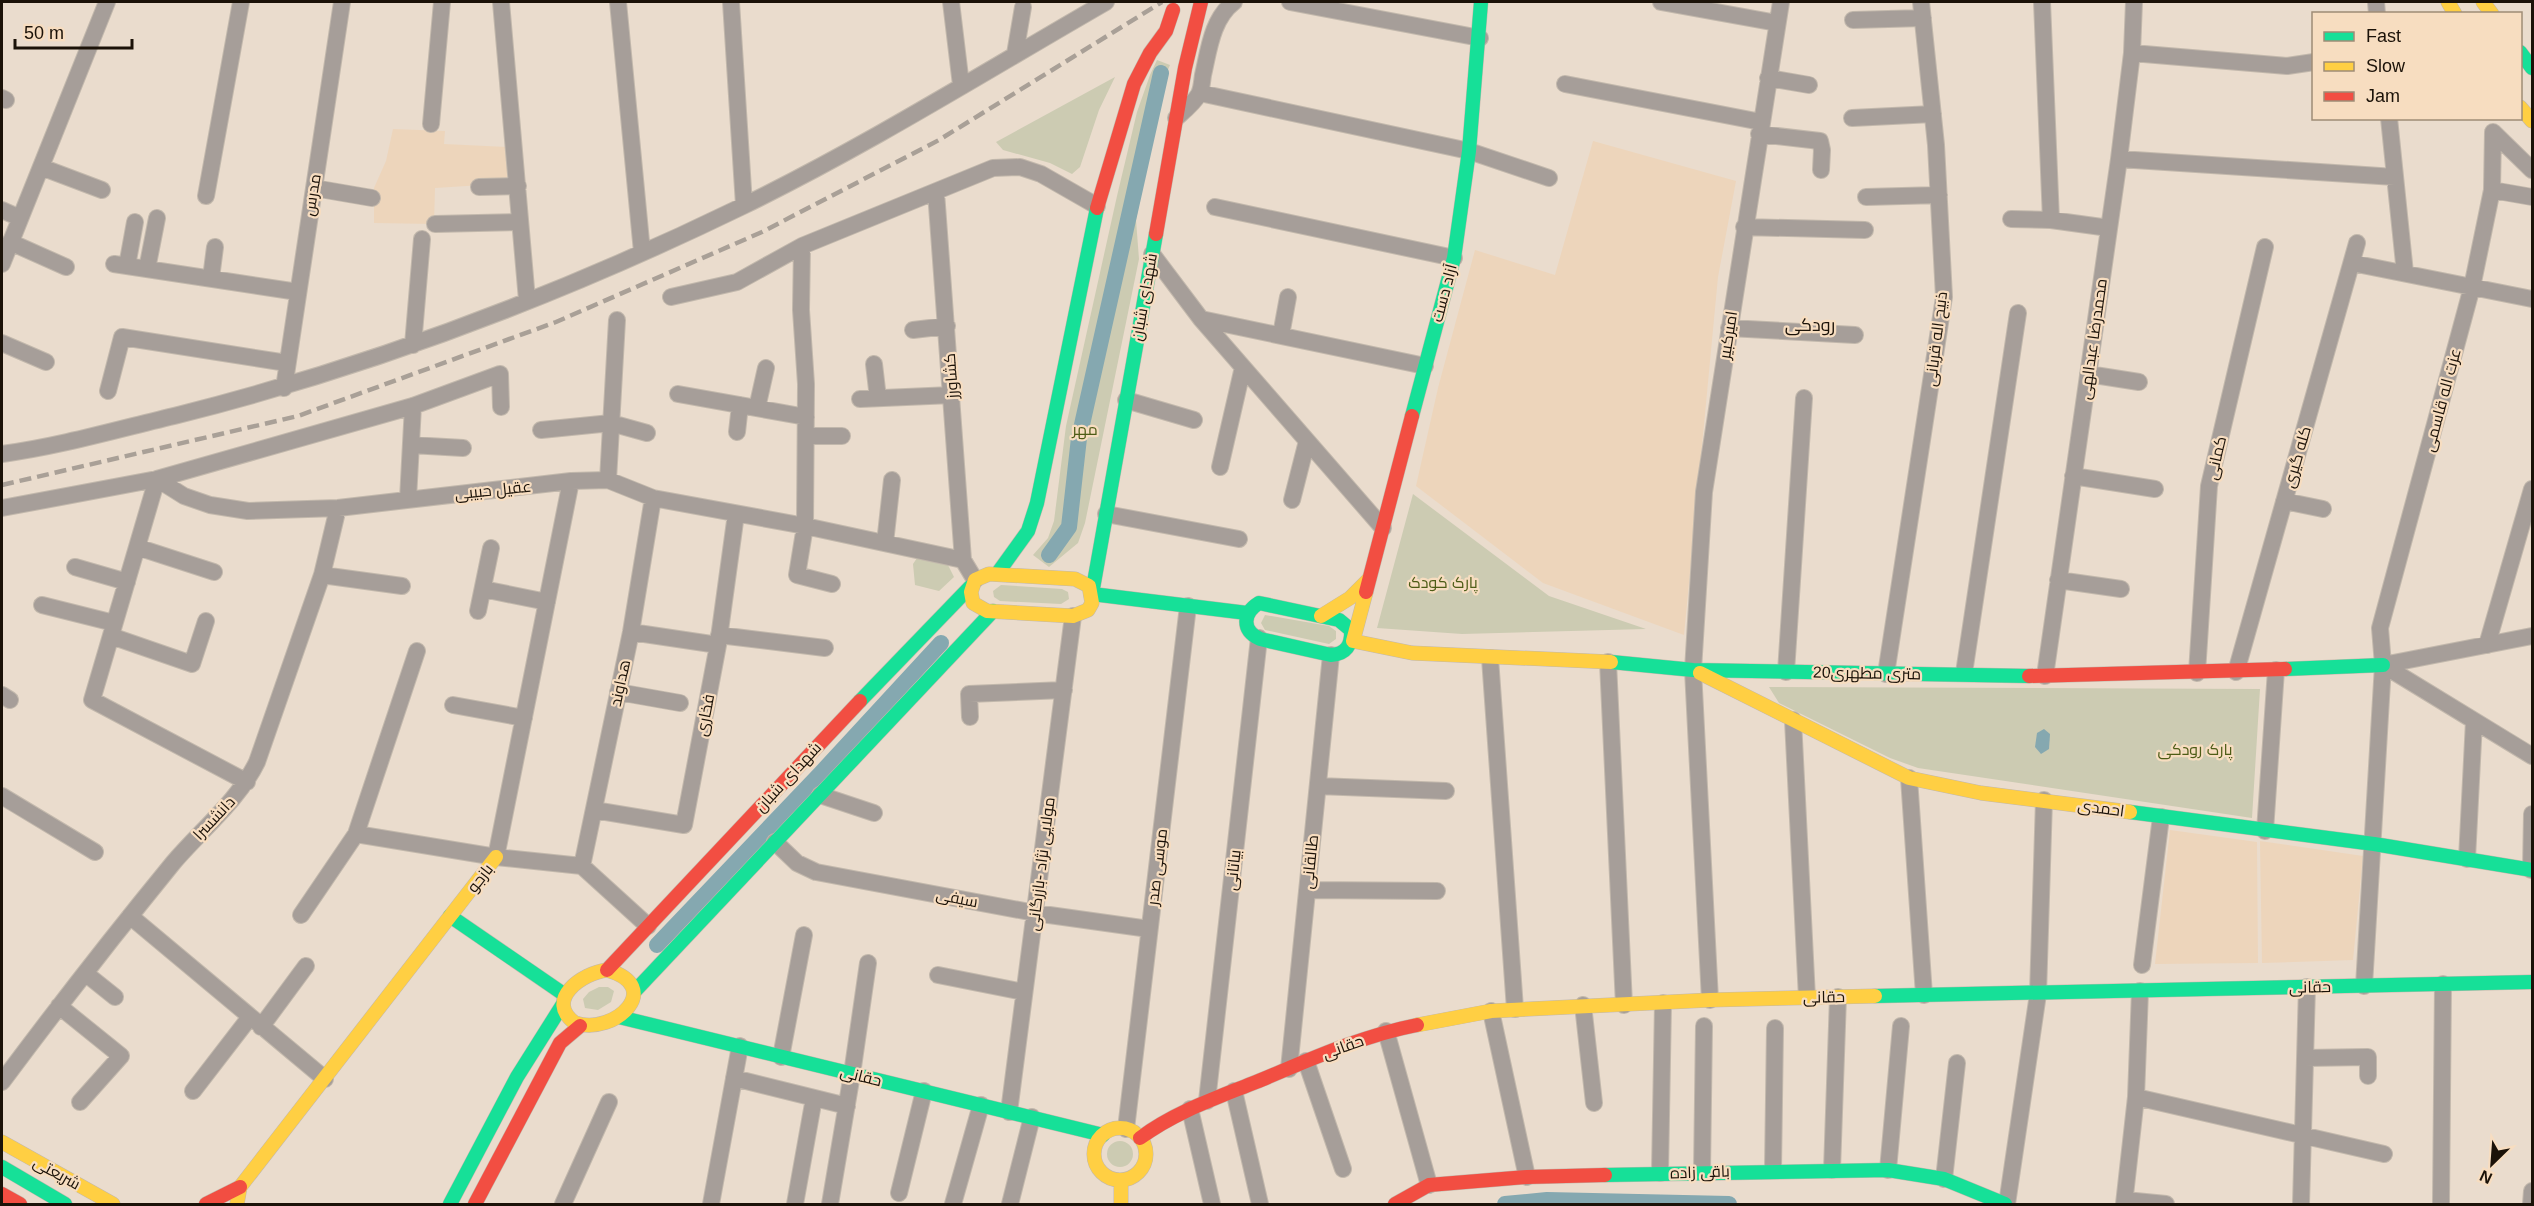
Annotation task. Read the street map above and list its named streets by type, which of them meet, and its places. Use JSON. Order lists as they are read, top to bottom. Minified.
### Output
{"streets":{"main road":["آزاد دست","شهدای شبان","20متری مطهری","احمدی","بازجو","حقانی","باقی زاده","شریعتی"],"street":["مدرس","امیرکبیر","ذبیح اله قربانی","محمدرضا عبدالهی","کشاورز","عزت اله قاسمی","کله گیری","کمانی","عقیل حبیبی","هداوند","فخاری","دانشسرا","طالقانی","مولایی نژاد -بازرگانی","موسی صدر","بیاتانی","سیفی"]},"crossings":[["آزاد دست","20متری مطهری"],["شهدای شبان","حقانی"],["امیرکبیر","20متری مطهری"],["امیرکبیر","احمدی"],["امیرکبیر","حقانی"],["ذبیح اله قربانی","20متری مطهری"],["محمدرضا عبدالهی","20متری مطهری"],["کشاورز","عقیل حبیبی"],["عزت اله قاسمی","20متری مطهری"],["عزت اله قاسمی","احمدی"],["عزت اله قاسمی","حقانی"],["کله گیری","20متری مطهری"],["کمانی","20متری مطهری"],["عقیل حبیبی","هداوند"],["عقیل حبیبی","فخاری"],["عقیل حبیبی","دانشسرا"],["عقیل حبیبی","بازجو"],["20متری مطهری","احمدی"],["هداوند","فخاری"],["طالقانی","حقانی"],["مولایی نژاد -بازرگانی","سیفی"],["مولایی نژاد -بازرگانی","حقانی"],["موسی صدر","سیفی"],["موسی صدر","حقانی"],["بیاتانی","حقانی"]],"districts":["رودکی"],"parks":["مهر","پارک کودک","پارک رودکی"],"legend":["Fast","Slow","Jam"],"scale_bar":"50 m","north":"bottom left"}
